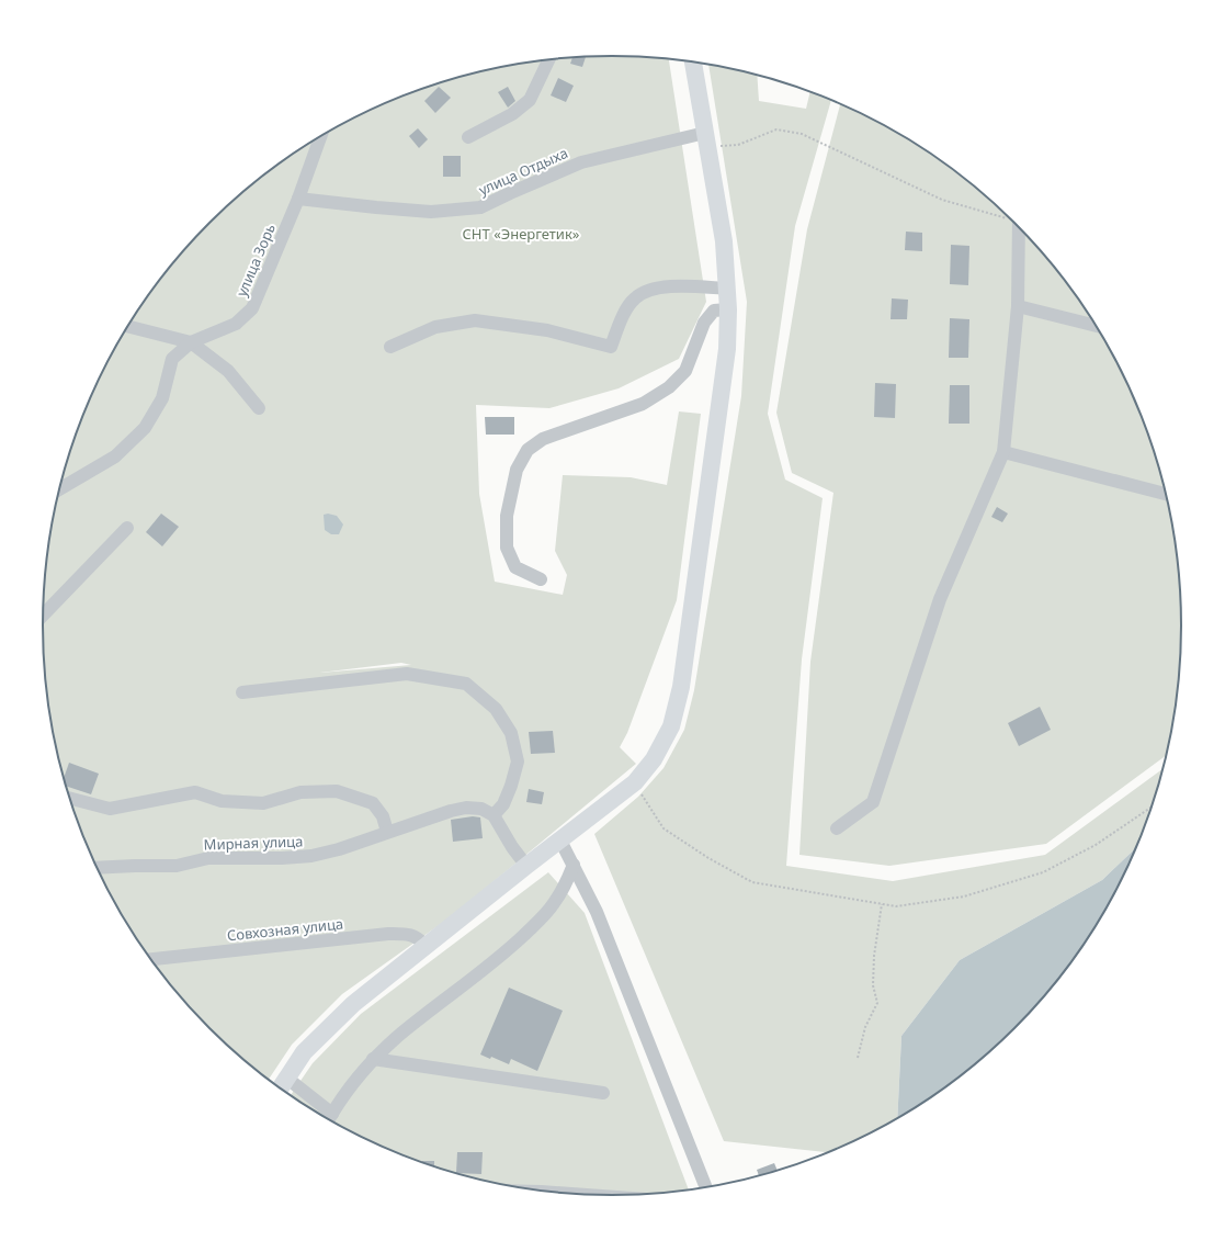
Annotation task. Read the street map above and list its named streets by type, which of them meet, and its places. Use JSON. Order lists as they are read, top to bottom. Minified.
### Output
{"streets":{"street":["улица Отдыха","улица Зорь","Мирная улица","Совхозная улица"]},"crossings":[["улица Отдыха","улица Зорь"]],"parks":["СНТ «Энергетик»"]}
